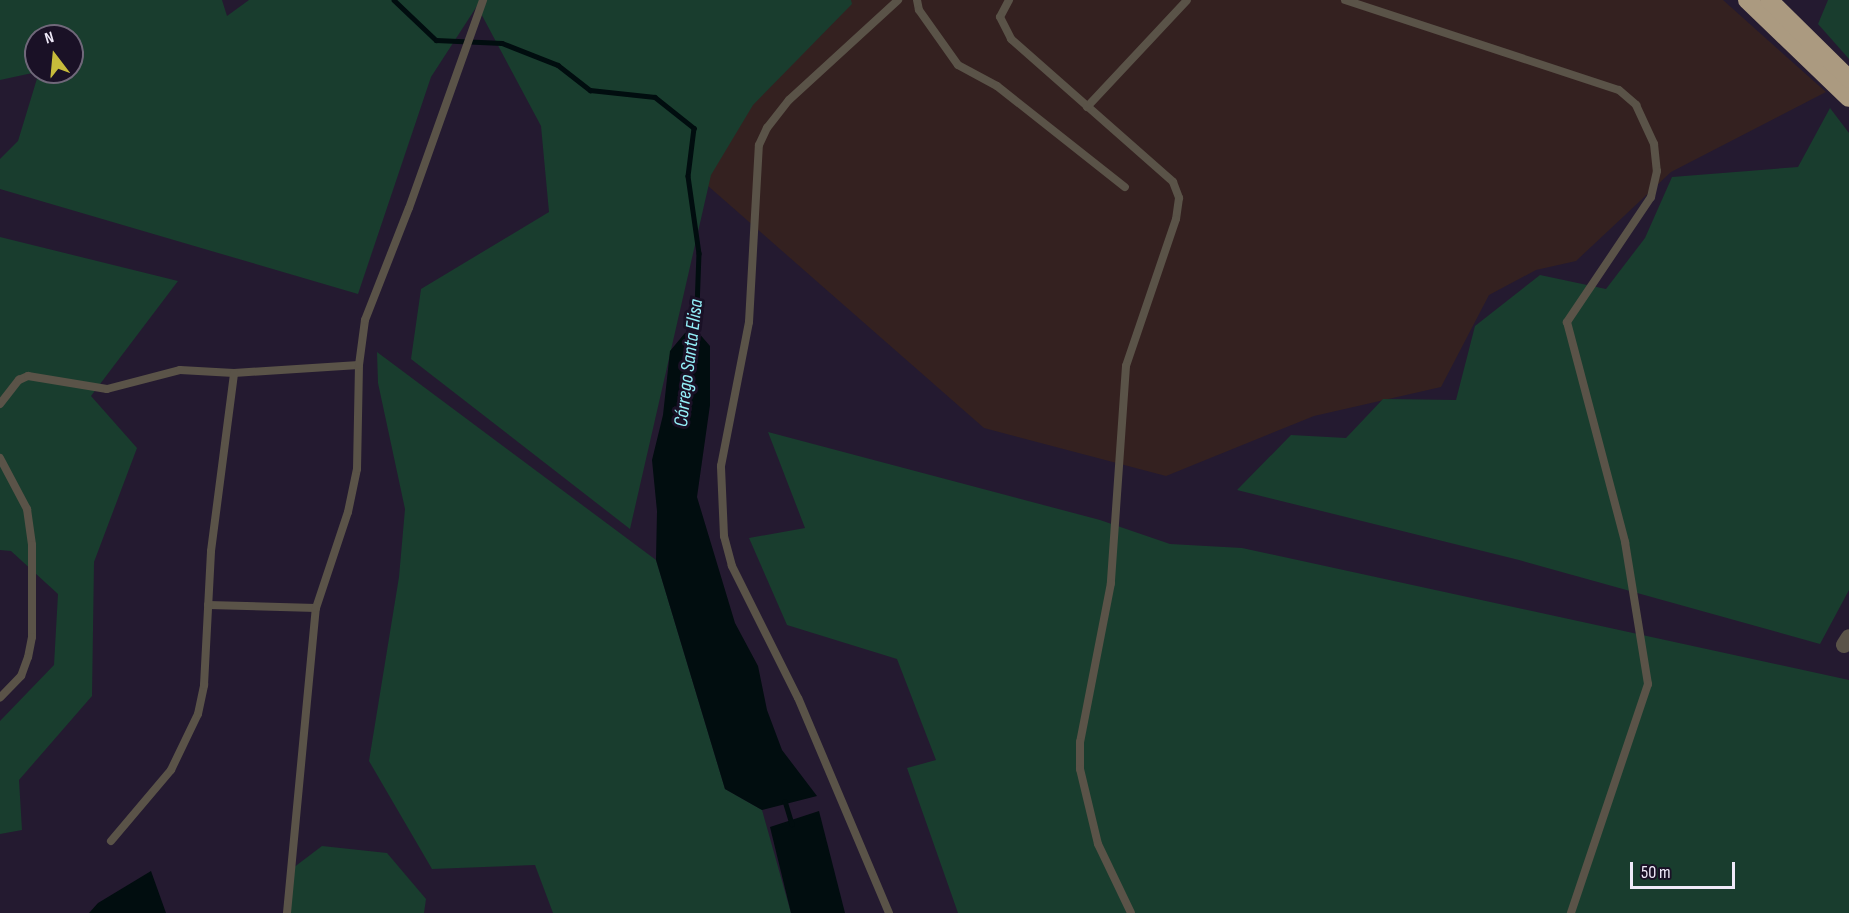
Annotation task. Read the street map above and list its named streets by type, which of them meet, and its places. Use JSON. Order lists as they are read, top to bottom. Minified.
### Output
{"water":["Córrego Santa Elisa"],"scale_bar":"50 m","north":"top"}
